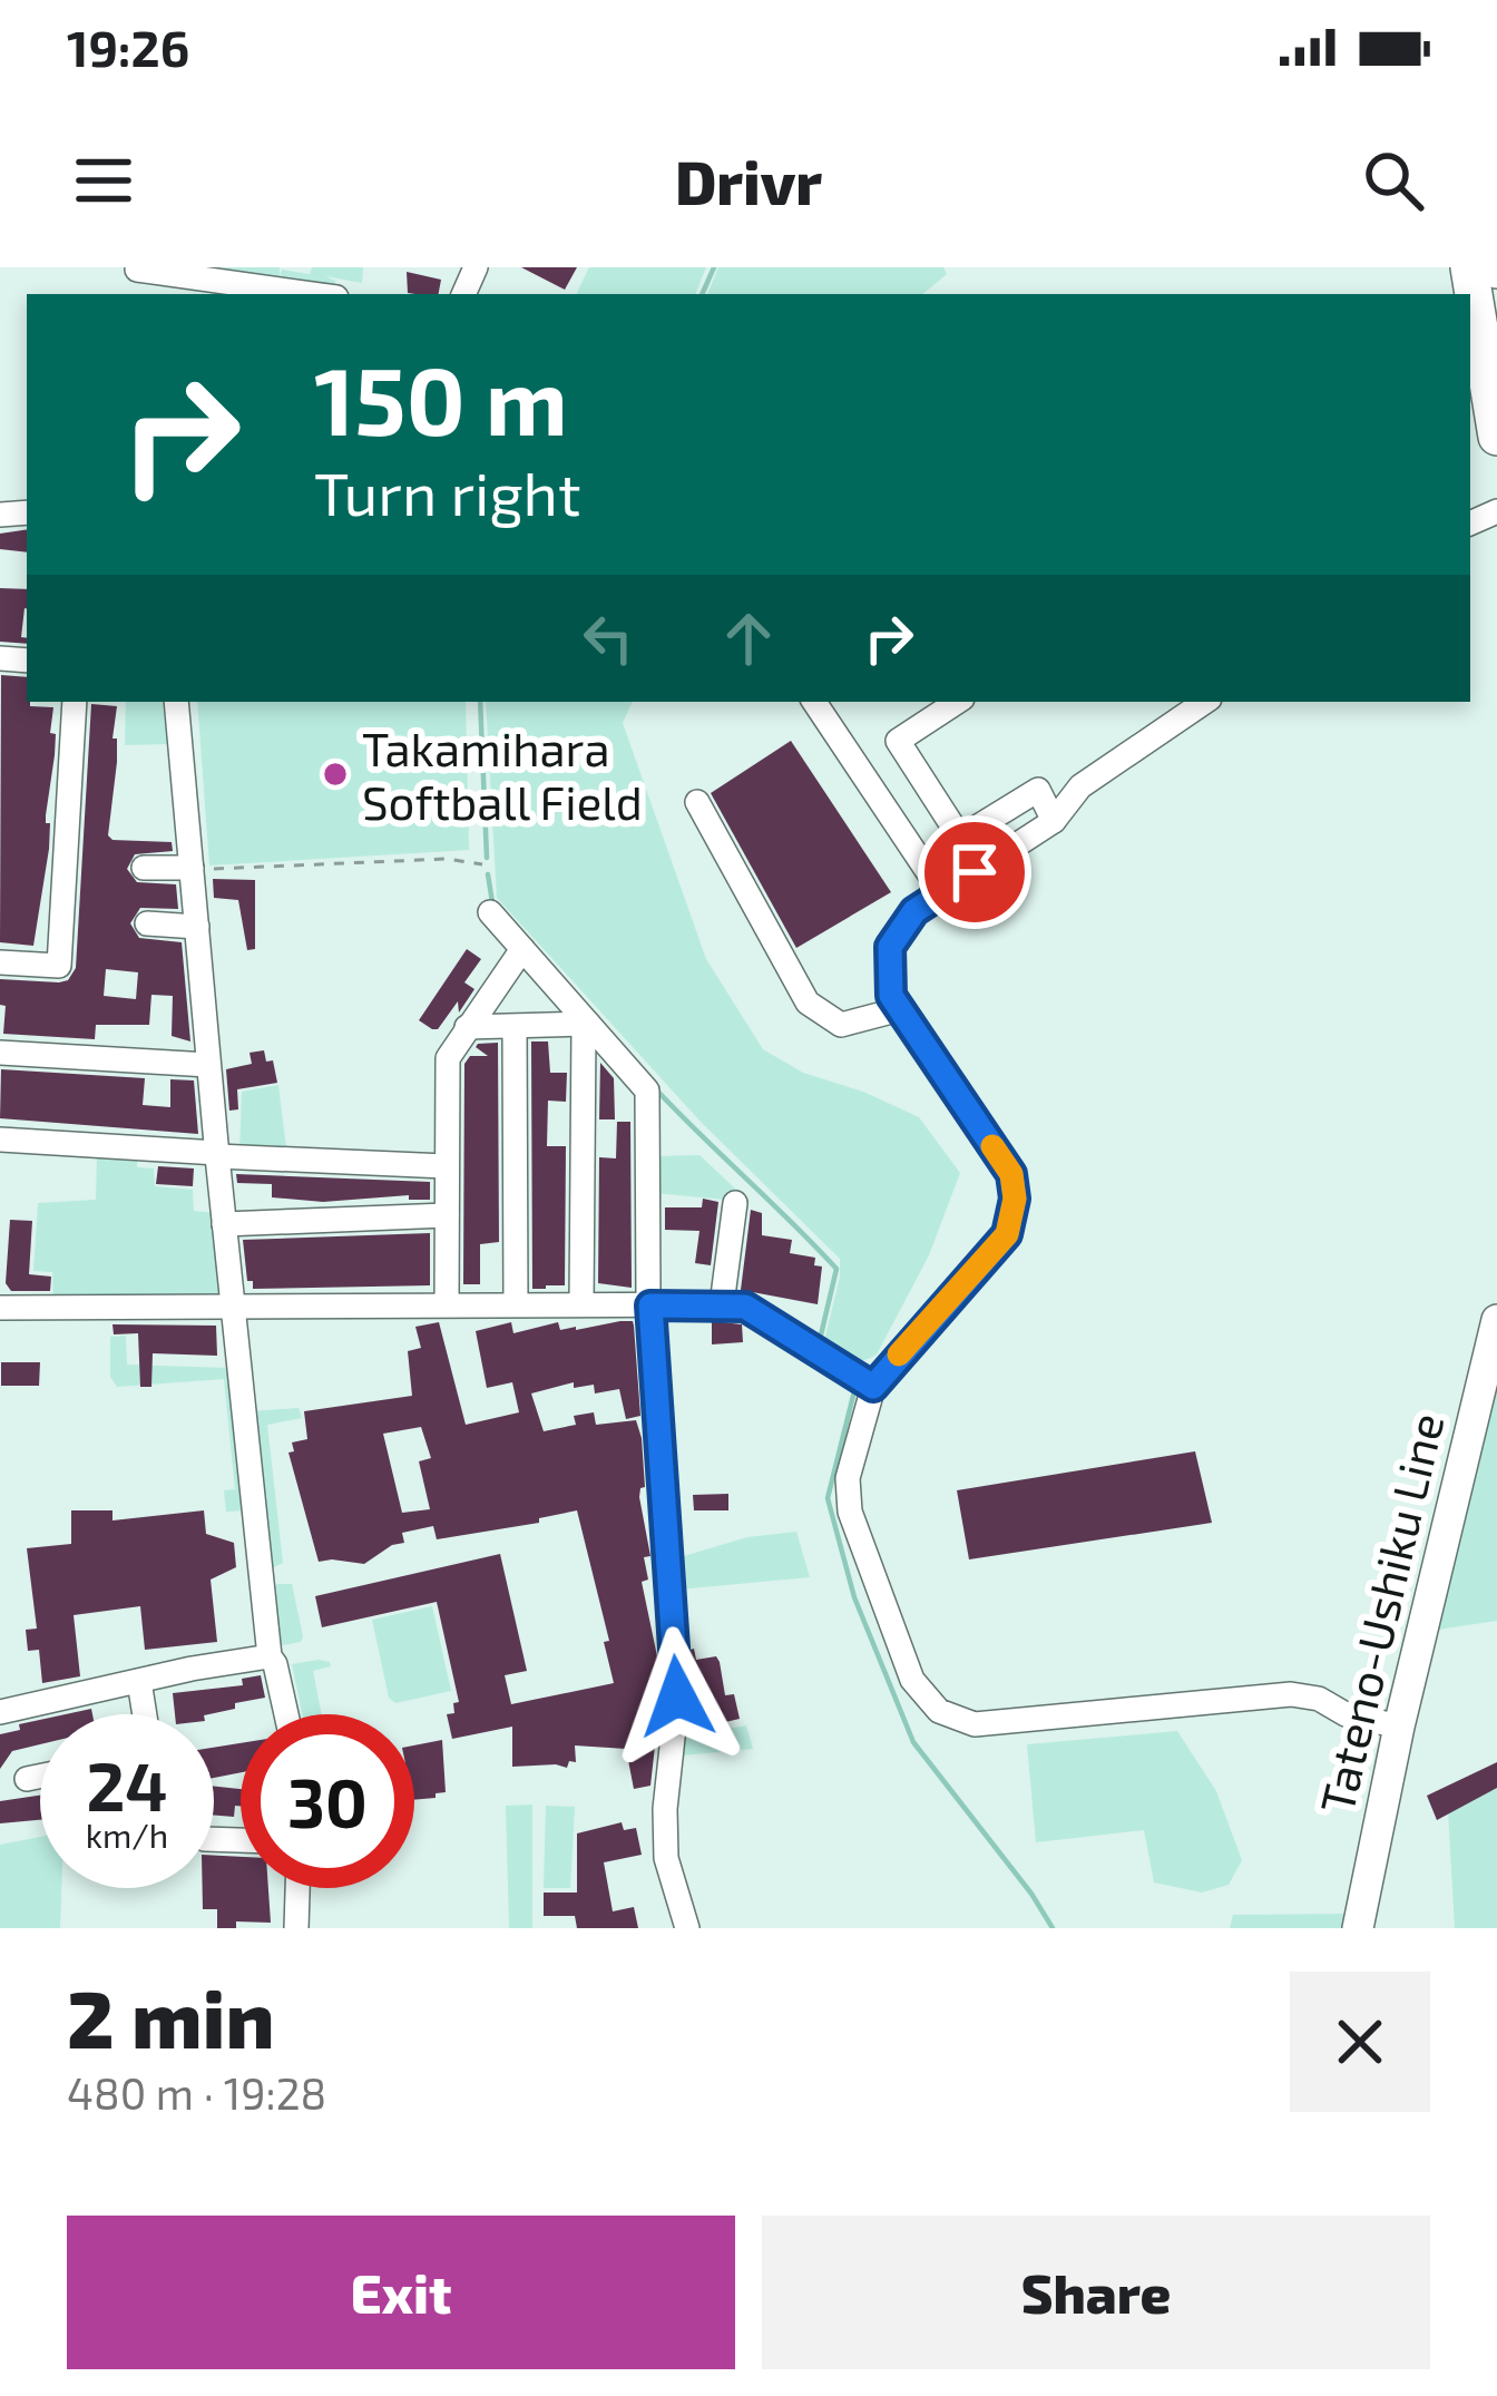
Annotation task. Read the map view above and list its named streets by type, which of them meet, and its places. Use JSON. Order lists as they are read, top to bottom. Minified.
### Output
{"streets":{"main road":["Tateno-Ushiku Line"]},"places":["Takamihara Softball Field"],"page":{"status":"19:26","header":"Drivr","turn":["150 m","Turn right"],"speed":"24 km/h","limit":"30","heading":["2 min","480 m · 19:28"],"buttons":["Exit","Share"]}}
